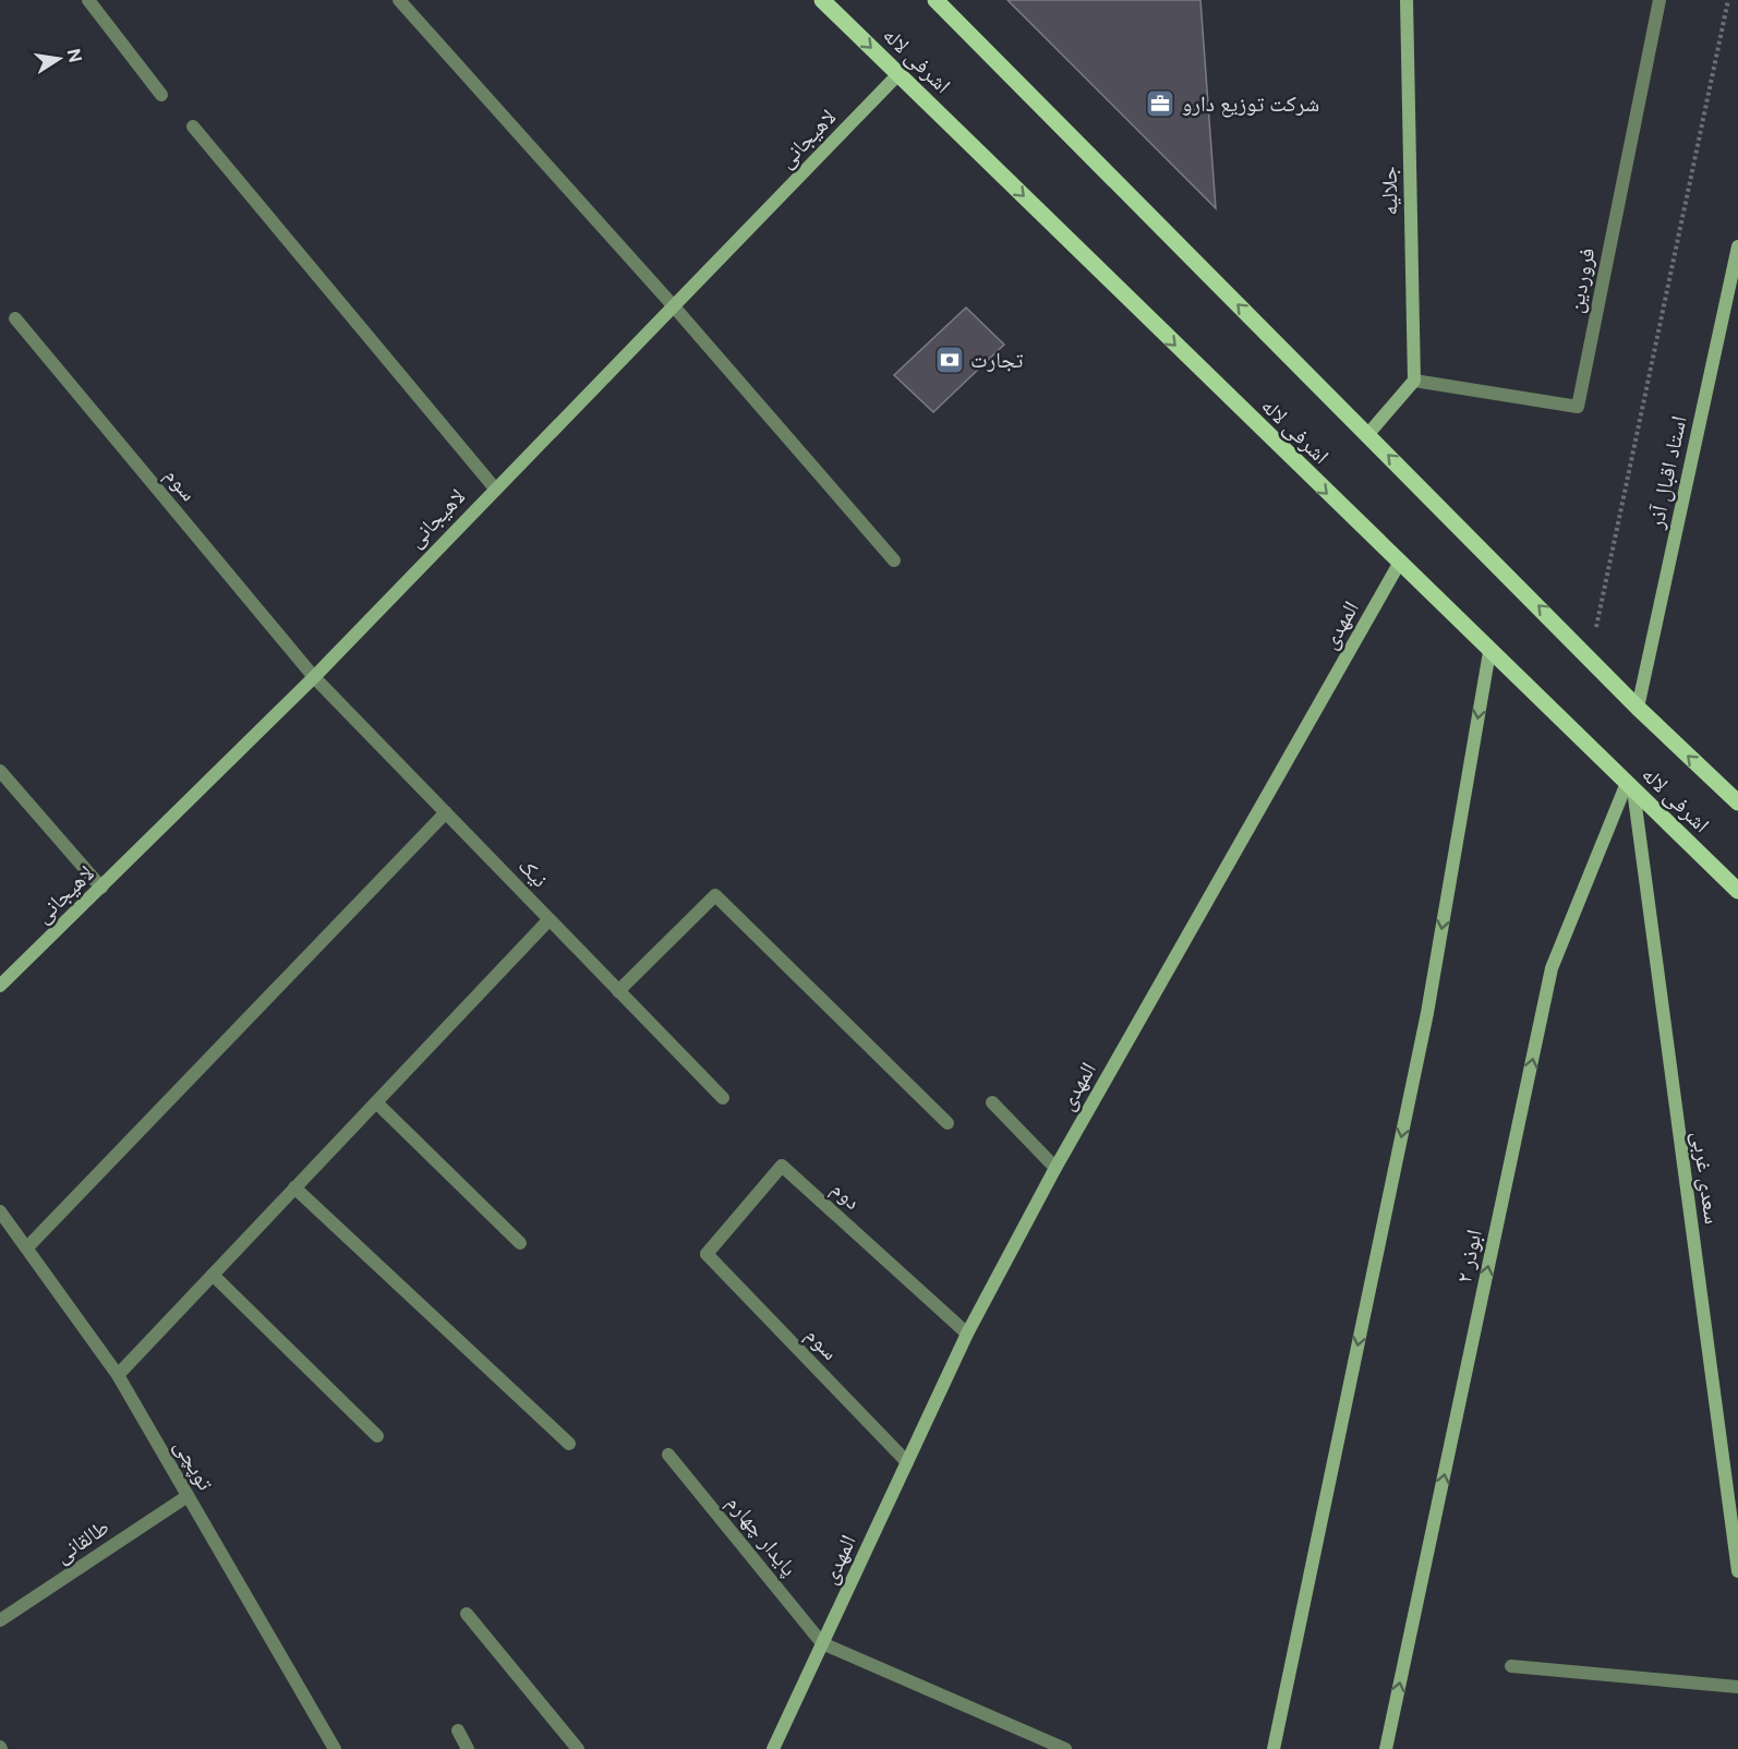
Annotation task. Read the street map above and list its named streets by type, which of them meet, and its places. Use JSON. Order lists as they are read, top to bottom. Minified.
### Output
{"streets":{"main road":["اشرفی لاله"],"street":["لاهیجانی","جلالیه","فروردین","استاد اقبال آذر","سوم","المهدی","نیک","سعدی غربی","دوم","ابوذر ۲","توپچی","پایدار چهارم","طالقانی"]},"crossings":[["اشرفی لاله","لاهیجانی"],["اشرفی لاله","استاد اقبال آذر"],["اشرفی لاله","المهدی"],["اشرفی لاله","سعدی غربی"],["اشرفی لاله","ابوذر ۲"],["لاهیجانی","سوم"],["لاهیجانی","نیک"],["جلالیه","فروردین"],["سوم","المهدی"],["سوم","نیک"],["سوم","دوم"],["المهدی","دوم"],["المهدی","پایدار چهارم"],["سعدی غربی","ابوذر ۲"],["توپچی","طالقانی"]],"places":{"office":["شرکت توزیع دارو"],"bank":["تجارت"]},"north":"right"}
